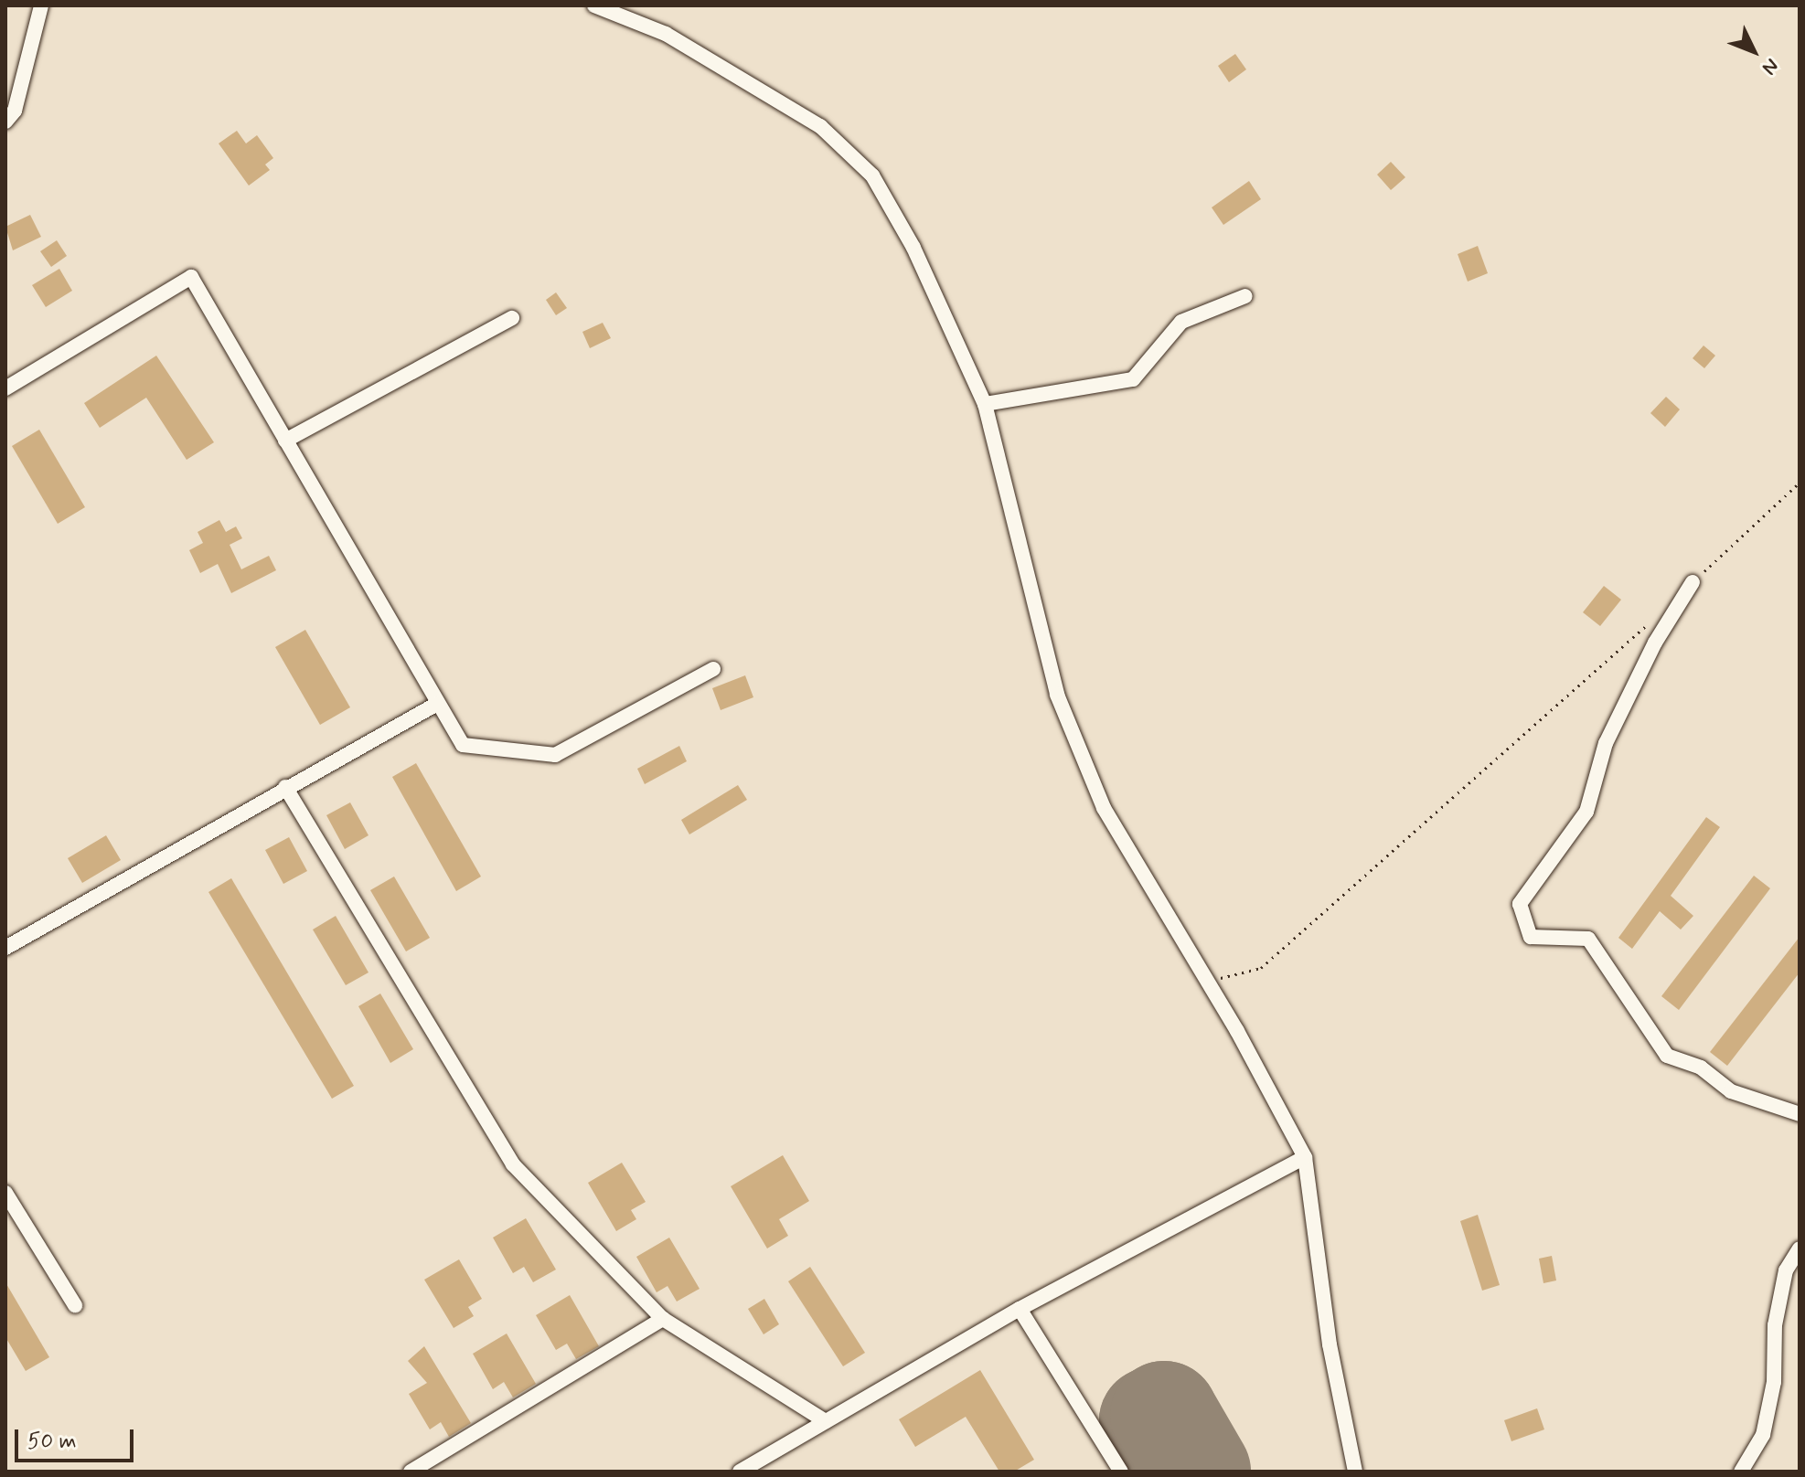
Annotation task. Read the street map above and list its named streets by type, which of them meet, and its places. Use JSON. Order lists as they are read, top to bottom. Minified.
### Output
{"scale_bar":"50 m","north":"bottom right"}
